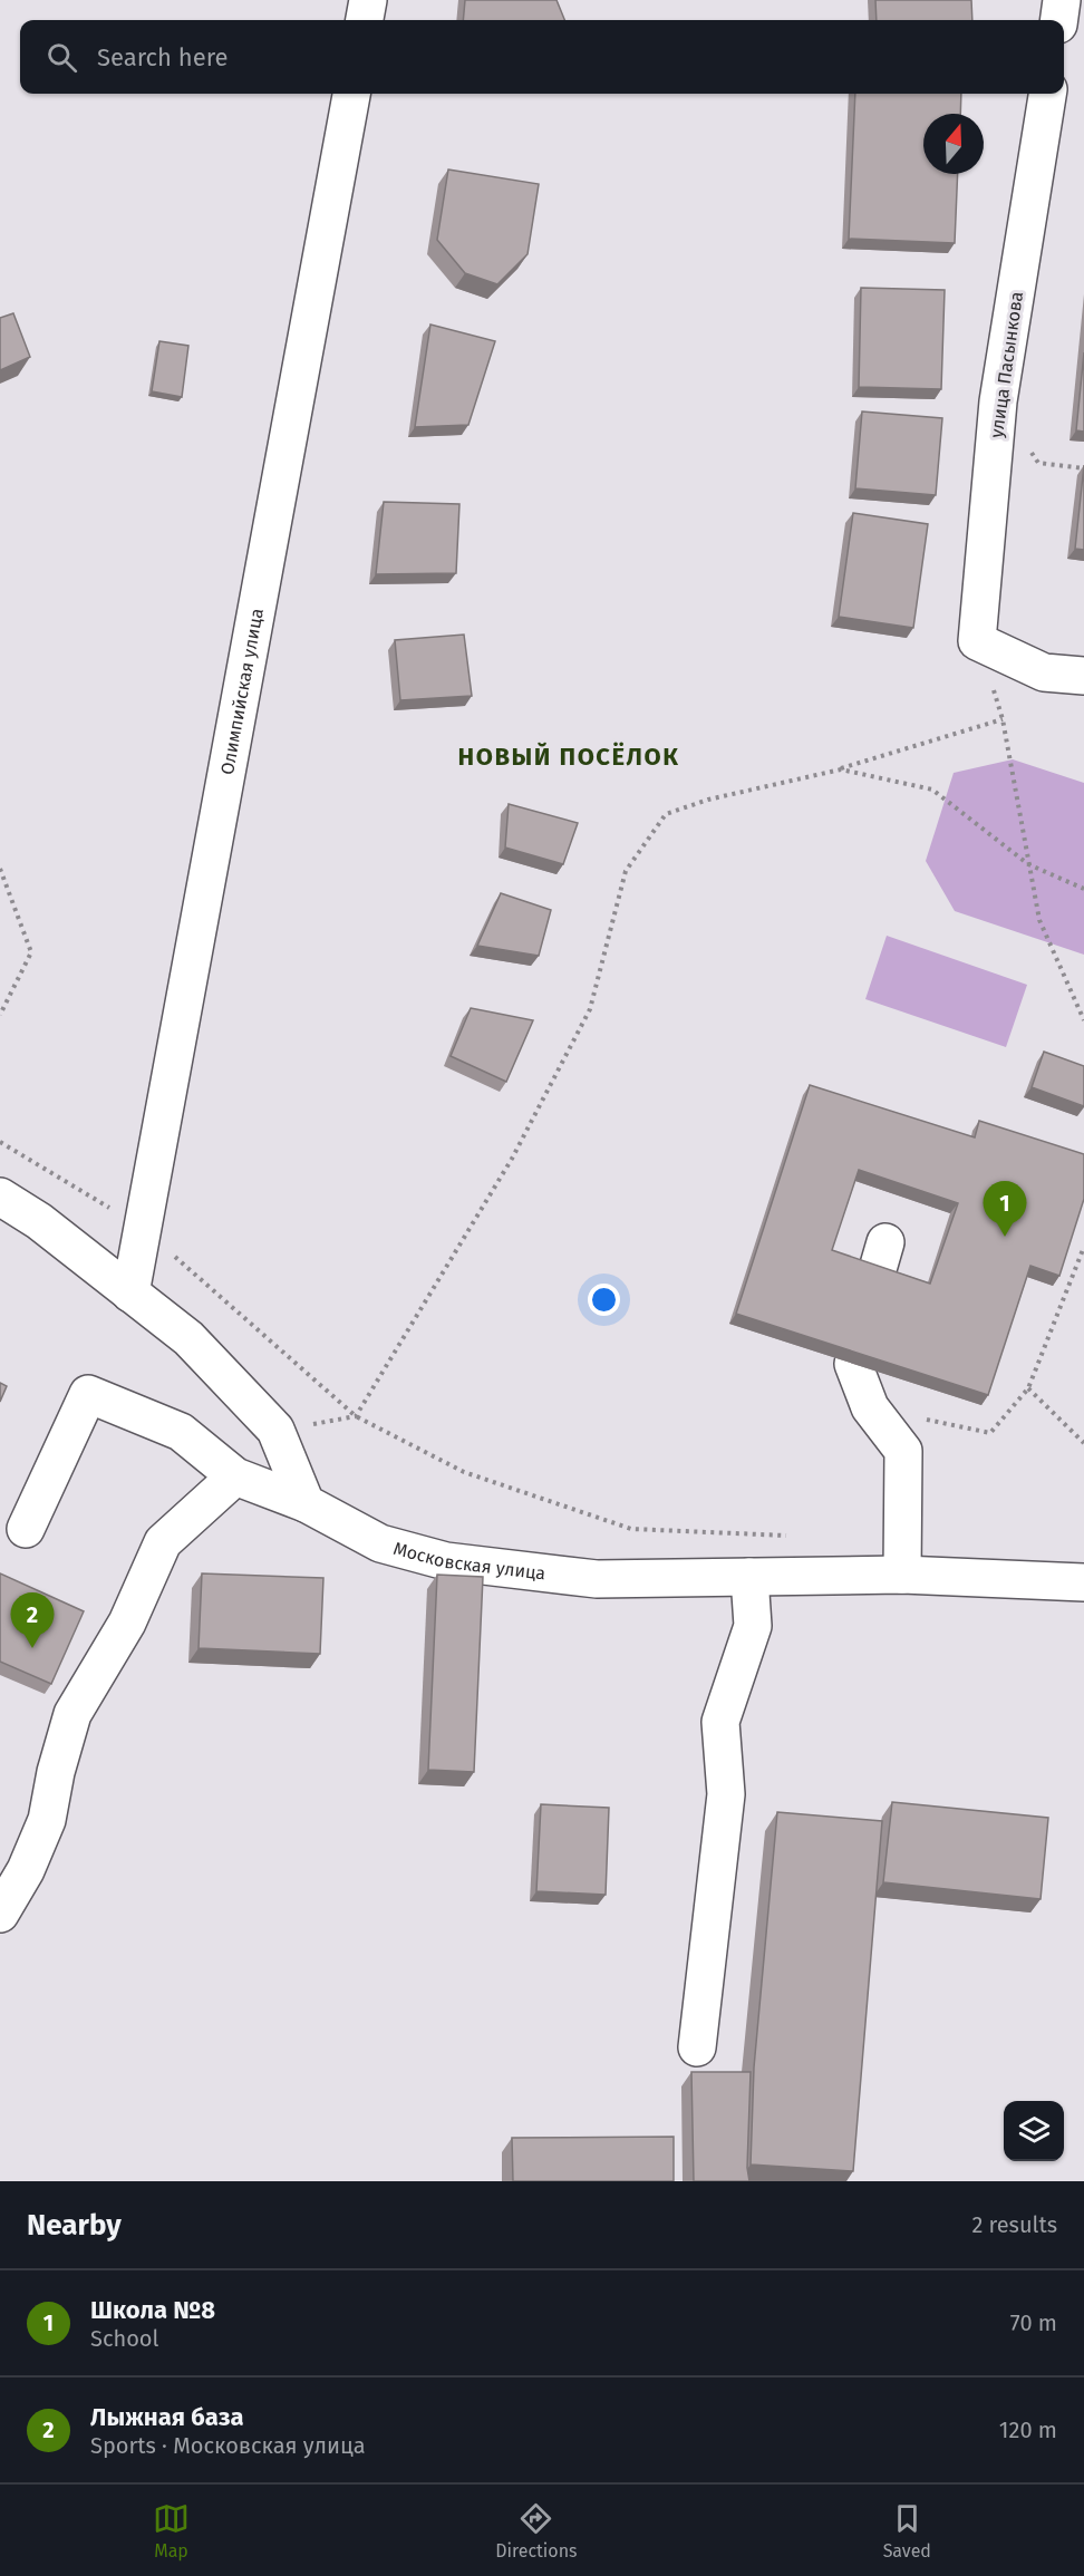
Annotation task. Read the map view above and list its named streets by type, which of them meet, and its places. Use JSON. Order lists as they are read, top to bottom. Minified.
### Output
{"streets":{"street":["улица Пасынкова","Олимпийская улица","Московская улица"]},"districts":["НОВЫЙ ПОСЁЛОК"],"north":"top","page":{"search":"Search here","pins":["1","2"],"heading":["Nearby","2 results"],"list":[{"mark":"1","name":"Школа №8","note":"School","value":"70 m"},{"mark":"2","name":"Лыжная база","note":"Sports · Московская улица","value":"120 m"}],"nav":["Map","Directions","Saved"]}}
